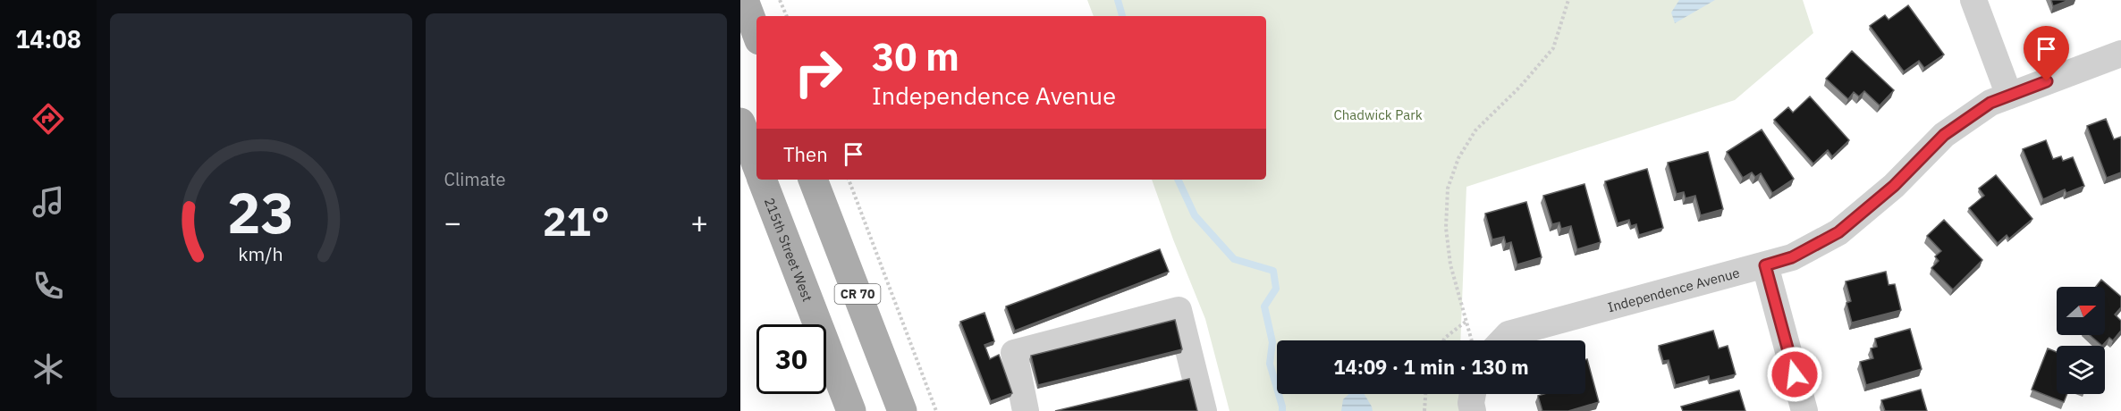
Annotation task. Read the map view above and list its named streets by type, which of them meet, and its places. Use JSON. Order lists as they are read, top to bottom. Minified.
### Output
{"streets":{"main road":["215th Street West","CR 70"],"street":["Independence Avenue"]},"parks":["Chadwick Park"],"north":"right","page":{"tabs":"14:08","tile":"Climate","turn":["30 m","Independence Avenue"],"then":"Then","heat":["−","21°","+"],"limit":"30","trip":"14:09 · 1 min · 130 m","gauge":["23","km/h"]}}
